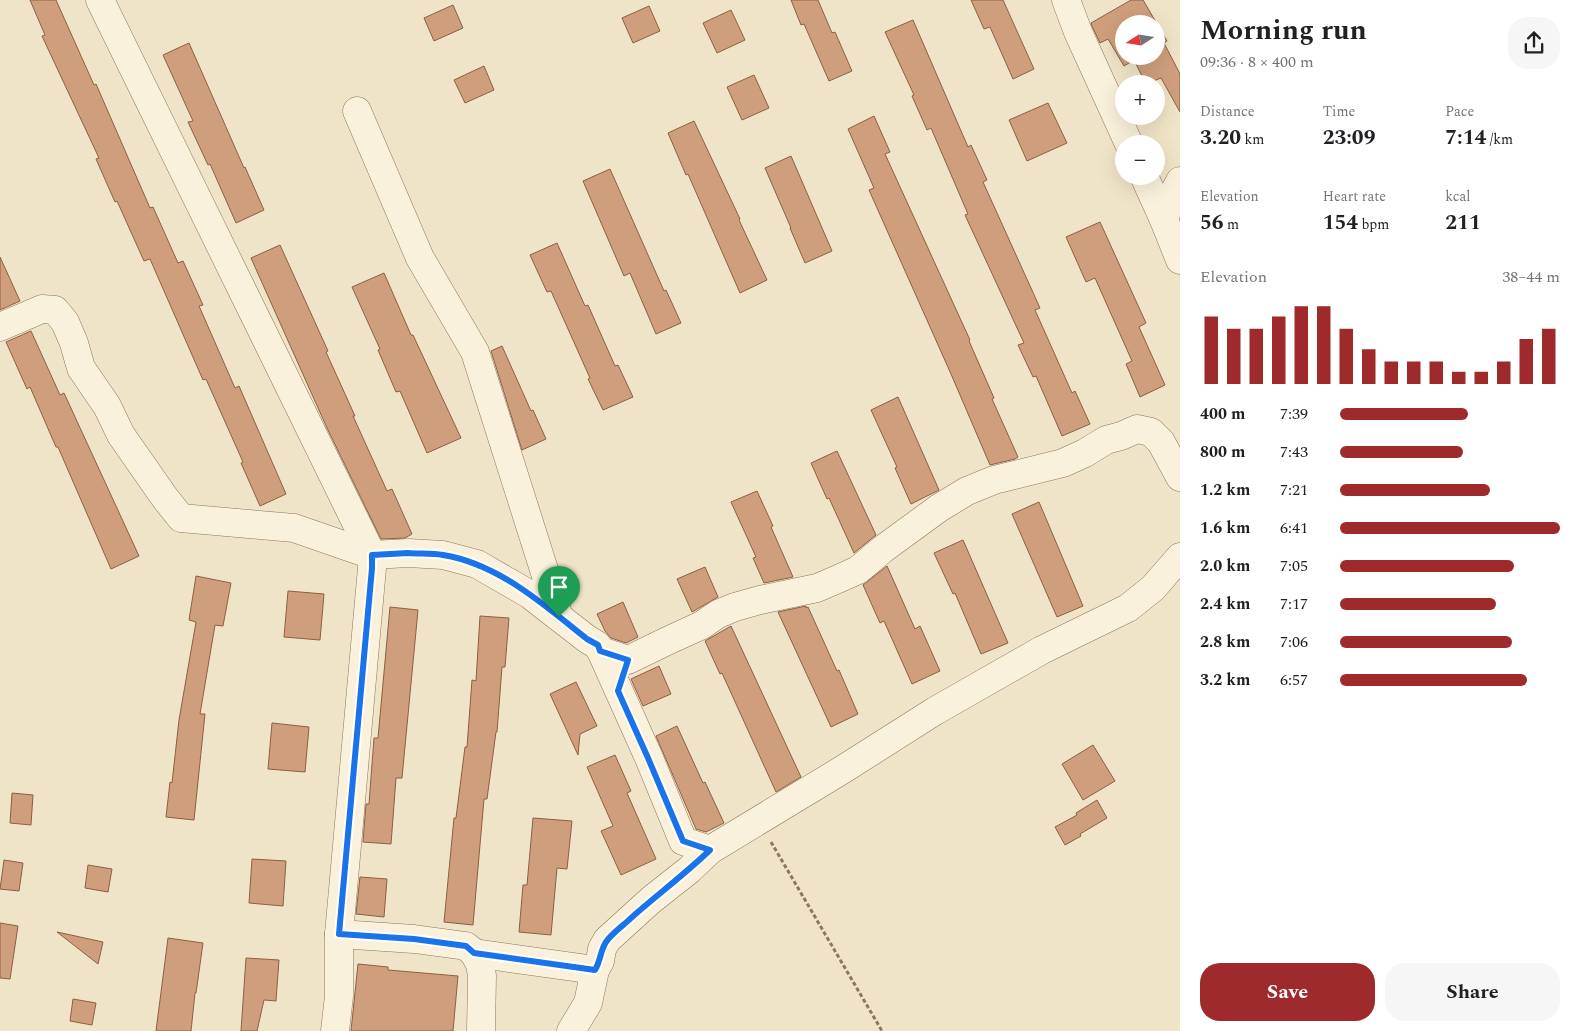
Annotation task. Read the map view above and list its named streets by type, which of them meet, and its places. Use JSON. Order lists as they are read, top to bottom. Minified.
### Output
{"north":"left","page":{"heading":["Morning run","09:36 · 8 × 400 m"],"map_buttons":["+","−"],"stats":[["Distance","3.20 km"],["Time","23:09"],["Pace","7:14 /km"],["Elevation","56 m"],["Heart rate","154 bpm"],["kcal","211"]],"chart":["Elevation","38–44 m"],"list":[{"name":"400 m","note":"7:39"},{"name":"800 m","note":"7:43"},{"name":"1.2 km","note":"7:21"},{"name":"1.6 km","note":"6:41"},{"name":"2.0 km","note":"7:05"},{"name":"2.4 km","note":"7:17"},{"name":"2.8 km","note":"7:06"},{"name":"3.2 km","note":"6:57"}],"buttons":["Save","Share"]}}
